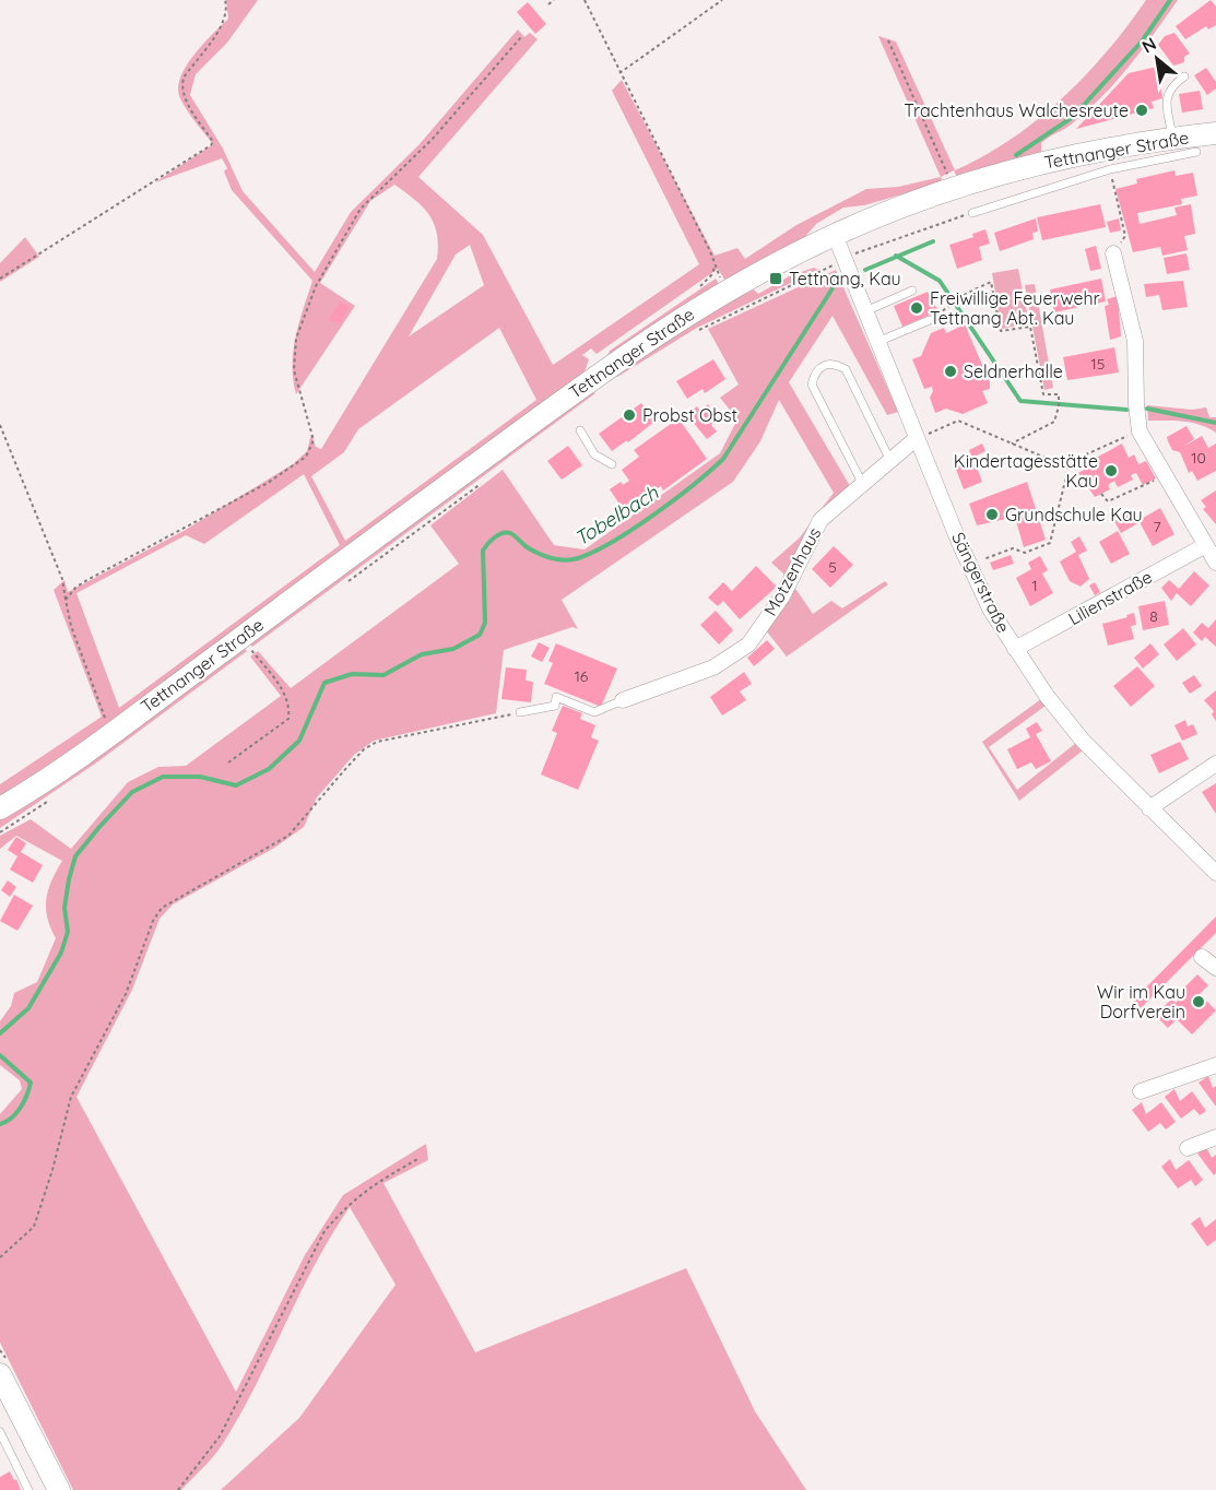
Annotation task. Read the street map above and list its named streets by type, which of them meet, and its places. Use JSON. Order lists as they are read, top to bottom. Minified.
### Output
{"streets":{"main road":["Tettnanger Straße"],"street":["Motzenhaus","Sängerstraße","Lilienstraße"]},"crossings":[["Tettnanger Straße","Sängerstraße"],["Motzenhaus","Sängerstraße"],["Sängerstraße","Lilienstraße"]],"water":["Tobelbach"],"places":{"other":["Trachtenhaus Walchesreute","Freiwillige Feuerwehr Tettnang Abt. Kau","Seldnerhalle","Probst Obst","Kindertagesstätte Kau","Grundschule Kau","Wir im Kau Dorfverein"],"transit":["Tettnang, Kau"]},"house_numbers":["15","10","7","5","1","8","16"],"north":"top left"}
